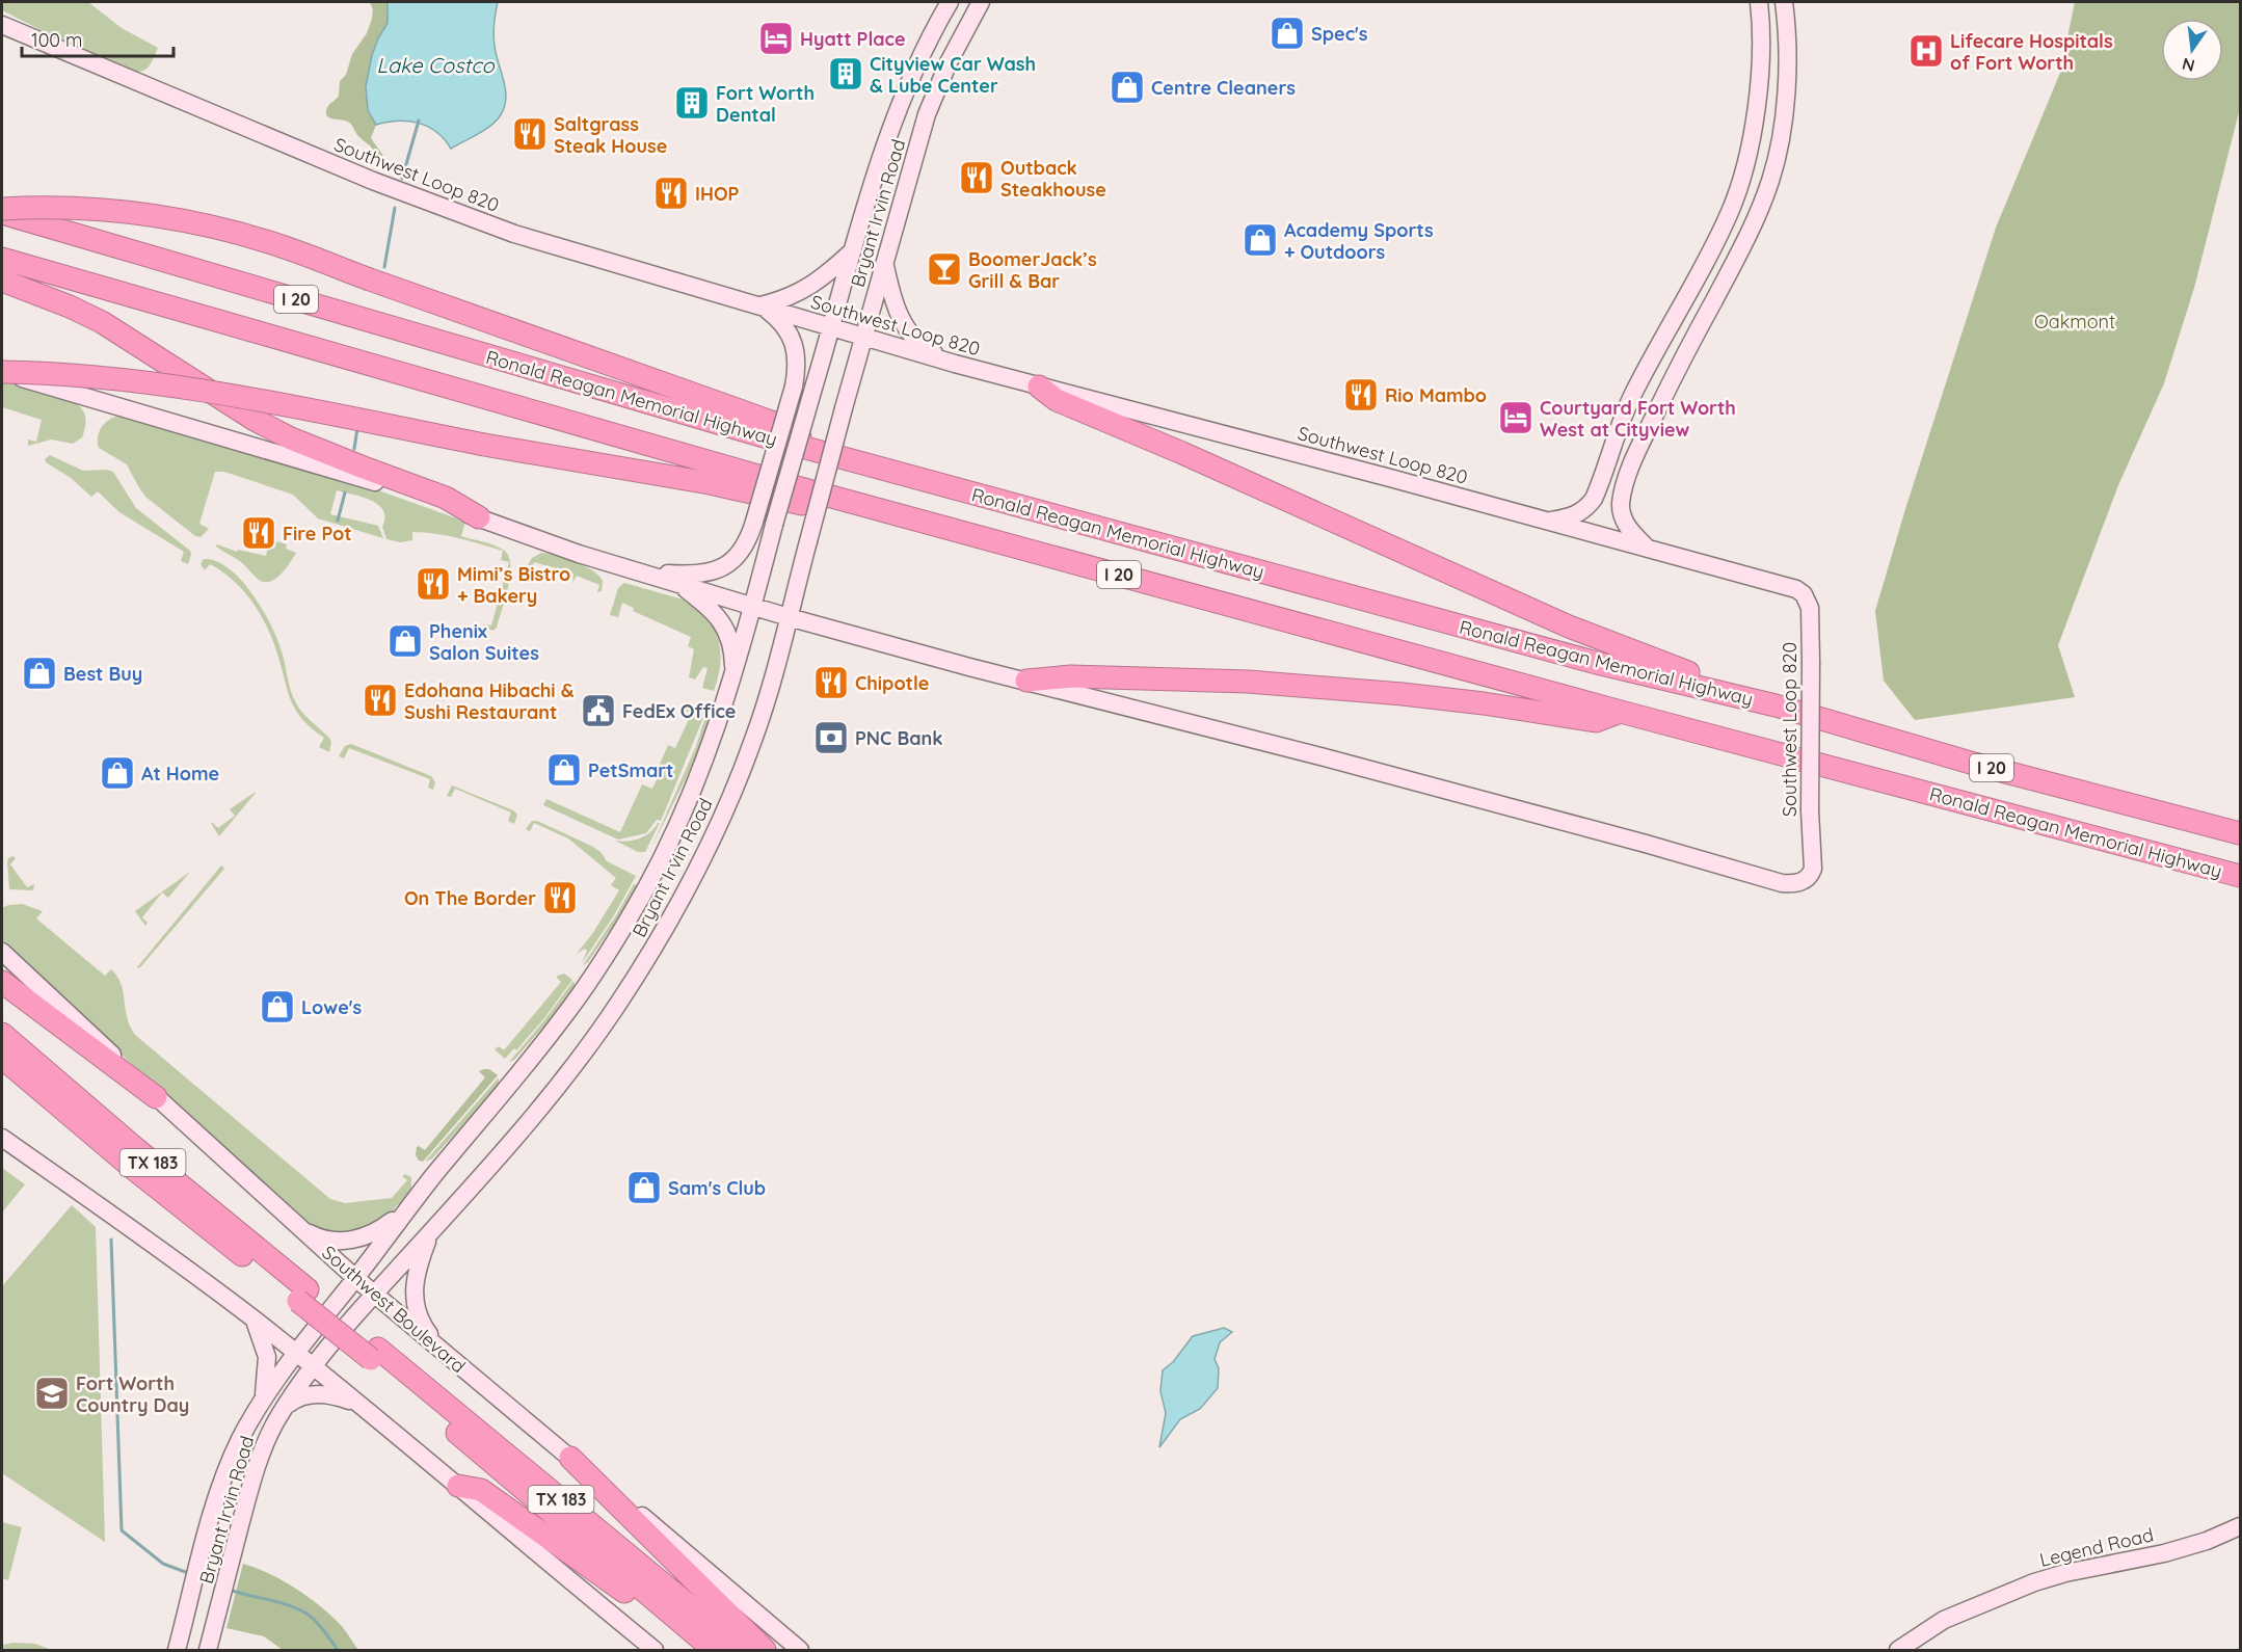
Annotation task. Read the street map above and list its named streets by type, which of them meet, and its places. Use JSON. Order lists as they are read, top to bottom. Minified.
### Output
{"streets":{"highway":["I 20","Ronald Reagan Memorial Highway","TX 183","Southwest Boulevard"],"main road":["Southwest Loop 820","Bryant Irvin Road","Legend Road"]},"crossings":[["Southwest Loop 820","Bryant Irvin Road"],["Bryant Irvin Road","Southwest Boulevard"]],"water":["Lake Costco"],"parks":["Oakmont"],"places":{"shop":["Spec's","Centre Cleaners","Academy Sports + Outdoors","Phenix Salon Suites","Best Buy","PetSmart","At Home","Lowe's","Sam's Club"],"hotel":["Hyatt Place","Courtyard Fort Worth West at Cityview"],"hospital":["Lifecare Hospitals of Fort Worth"],"building":["Cityview Car Wash & Lube Center","Fort Worth Dental"],"restaurant":["Saltgrass Steak House","Outback Steakhouse","IHOP","Rio Mambo","Fire Pot","Mimi’s Bistro + Bakery","Chipotle","Edohana Hibachi & Sushi Restaurant","On The Border"],"bar":["BoomerJack’s Grill & Bar"],"public building":["FedEx Office"],"bank":["PNC Bank"],"school or university":["Fort Worth Country Day"]},"scale_bar":"100 m","north":"bottom"}
